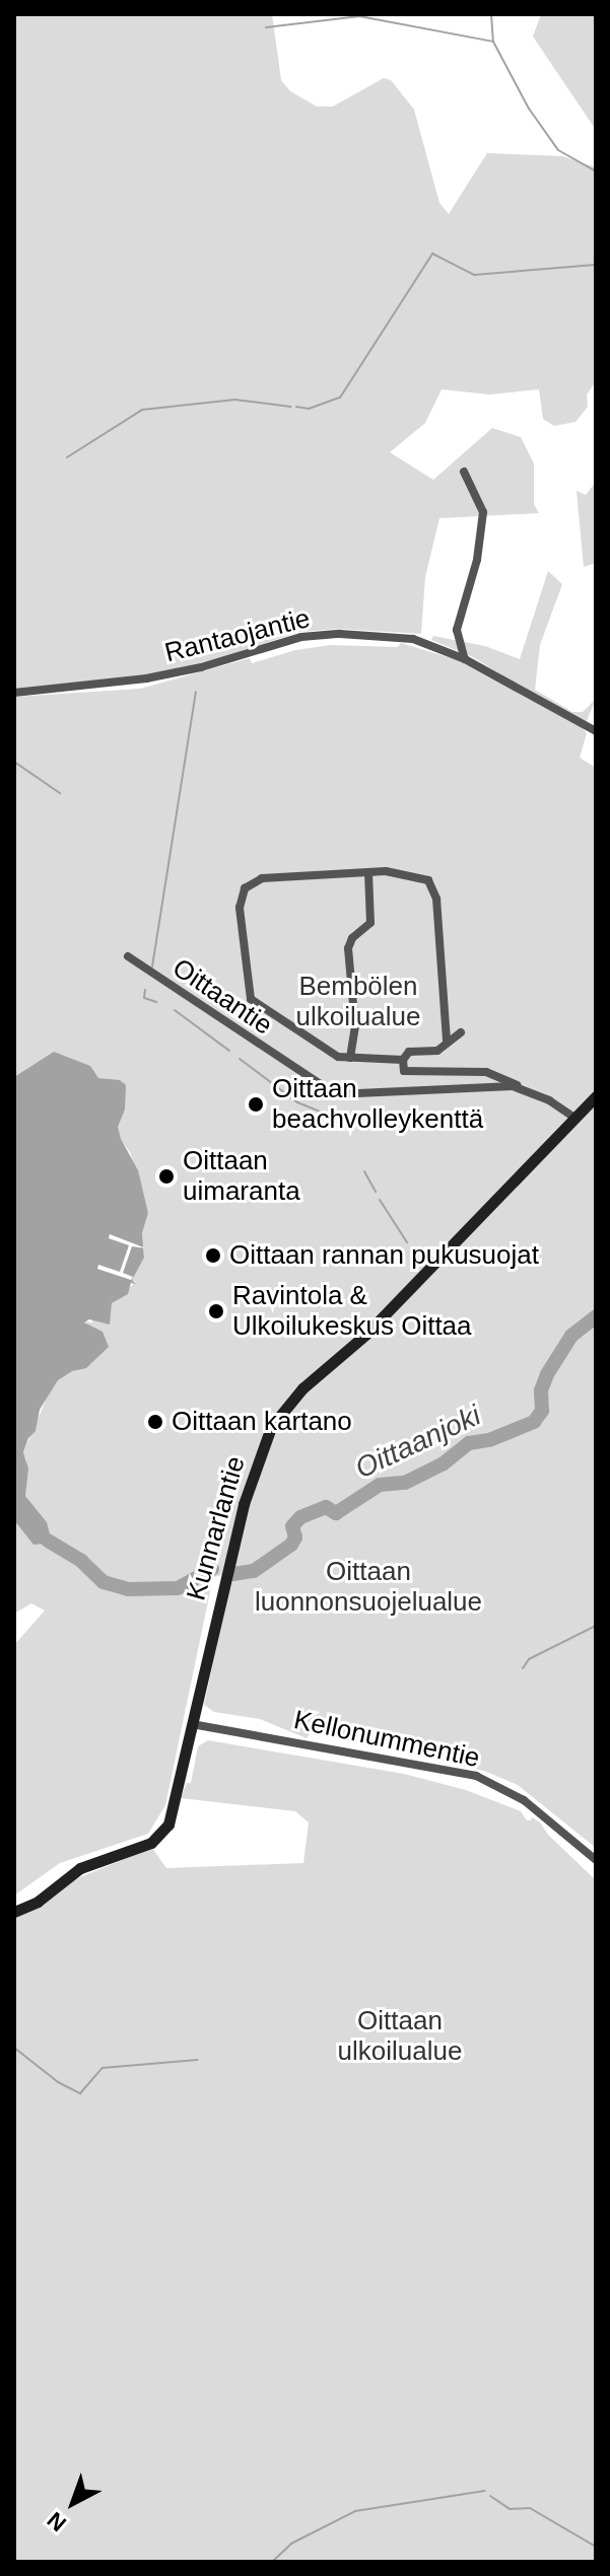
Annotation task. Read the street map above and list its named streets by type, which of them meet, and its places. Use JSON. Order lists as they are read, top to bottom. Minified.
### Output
{"streets":{"main road":["Kunnarlantie"],"street":["Rantaojantie","Oittaantie","Kellonummentie"]},"crossings":[["Oittaantie","Kunnarlantie"],["Kunnarlantie","Kellonummentie"]],"water":["Oittaanjoki"],"parks":["Bembölen ulkoilualue","Oittaan luonnonsuojelualue","Oittaan ulkoilualue"],"places":["Oittaan beachvolleykenttä","Oittaan uimaranta","Oittaan rannan pukusuojat","Ravintola & Ulkoilukeskus Oittaa","Oittaan kartano"],"north":"bottom left"}
